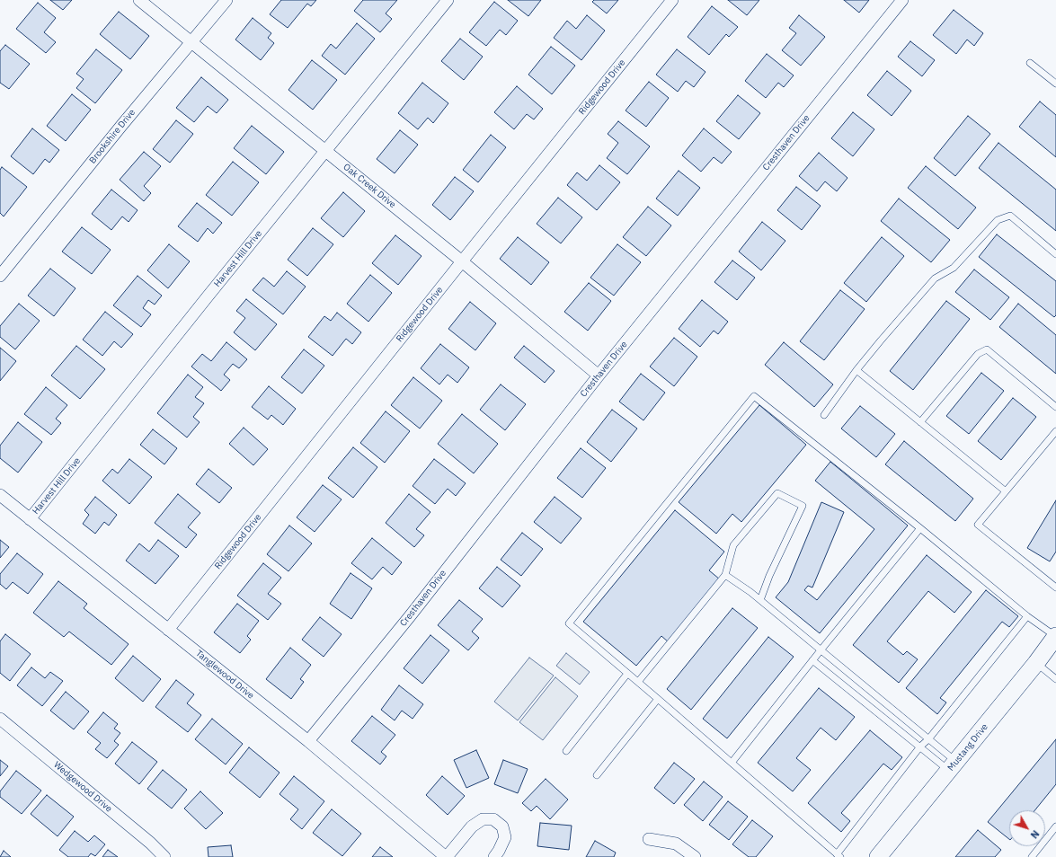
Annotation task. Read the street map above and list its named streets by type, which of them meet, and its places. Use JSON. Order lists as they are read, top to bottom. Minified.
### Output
{"streets":{"main road":["Mustang Drive"],"street":["Ridgewood Drive","Brookshire Drive","Cresthaven Drive","Oak Creek Drive","Harvest Hill Drive","Tanglewood Drive","Wedgewood Drive"]},"crossings":[["Ridgewood Drive","Oak Creek Drive"],["Ridgewood Drive","Tanglewood Drive"],["Brookshire Drive","Oak Creek Drive"],["Cresthaven Drive","Oak Creek Drive"],["Cresthaven Drive","Tanglewood Drive"],["Oak Creek Drive","Harvest Hill Drive"],["Harvest Hill Drive","Tanglewood Drive"]],"north":"bottom right"}
